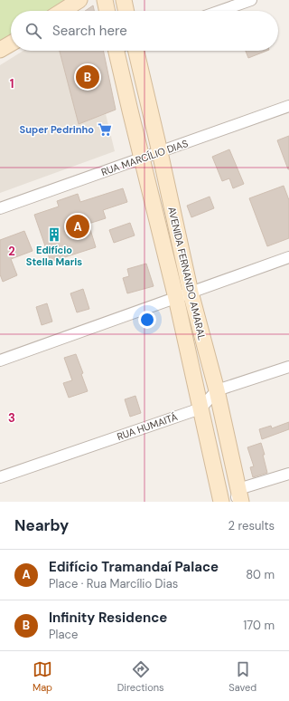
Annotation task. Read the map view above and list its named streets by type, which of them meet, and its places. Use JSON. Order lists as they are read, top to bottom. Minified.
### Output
{"streets":{"street":["RUA MARCÍLIO DIAS","AVENIDA FERNANDO AMARAL","RUA HUMAITÁ"]},"crossings":[["RUA MARCÍLIO DIAS","AVENIDA FERNANDO AMARAL"],["AVENIDA FERNANDO AMARAL","RUA HUMAITÁ"]],"places":{"supermarket":["Super Pedrinho"],"building":["Edifício Stella Maris"]},"page":{"search":"Search here","pins":["B","A"],"heading":["Nearby","2 results"],"list":[{"mark":"A","name":"Edifício Tramandaí Palace","note":"Place · Rua Marcílio Dias","value":"80 m"},{"mark":"B","name":"Infinity Residence","note":"Place","value":"170 m"}],"nav":["Map","Directions","Saved"]},"grid":{"rows":["1","2","3"]}}
